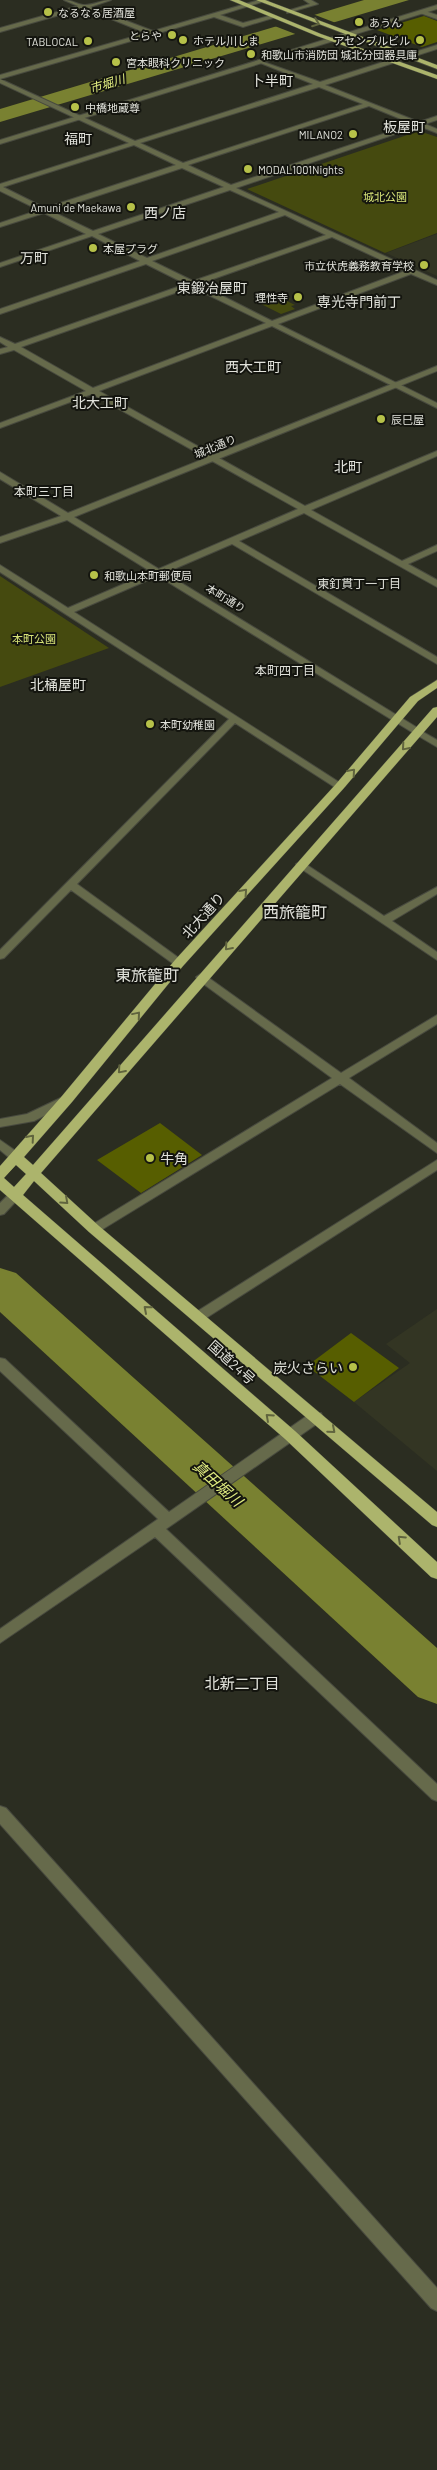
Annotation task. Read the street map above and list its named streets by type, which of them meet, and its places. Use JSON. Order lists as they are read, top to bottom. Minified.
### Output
{"streets":{"highway":["北大通り","国道24号"],"street":["城北通り","本町通り"]},"crossings":[["城北通り","本町通り"],["本町通り","北大通り"],["北大通り","国道24号"]],"districts":["卜半町","板屋町","福町","西ノ店","万町","東鍛冶屋町","専光寺門前丁","西大工町","北大工町","北町","本町三丁目","東釘貫丁一丁目","本町四丁目","北桶屋町","西旅籠町","東旅籠町","北新二丁目"],"water":["市堀川","真田堀川"],"parks":["城北公園","本町公園"],"places":["なるなる居酒屋","あうん","とらや","ホテル川しま","アセンブルビル","TABLOCAL","和歌山市消防団 城北分団器具庫","宮本眼科クリニック","中橋地蔵尊","MILANO2","MODAL1001Nights","Amuni de Maekawa","本屋プラグ","市立伏虎義務教育学校","理性寺","辰巳屋","和歌山本町郵便局","本町幼稚園","牛角","炭火さらい"]}
